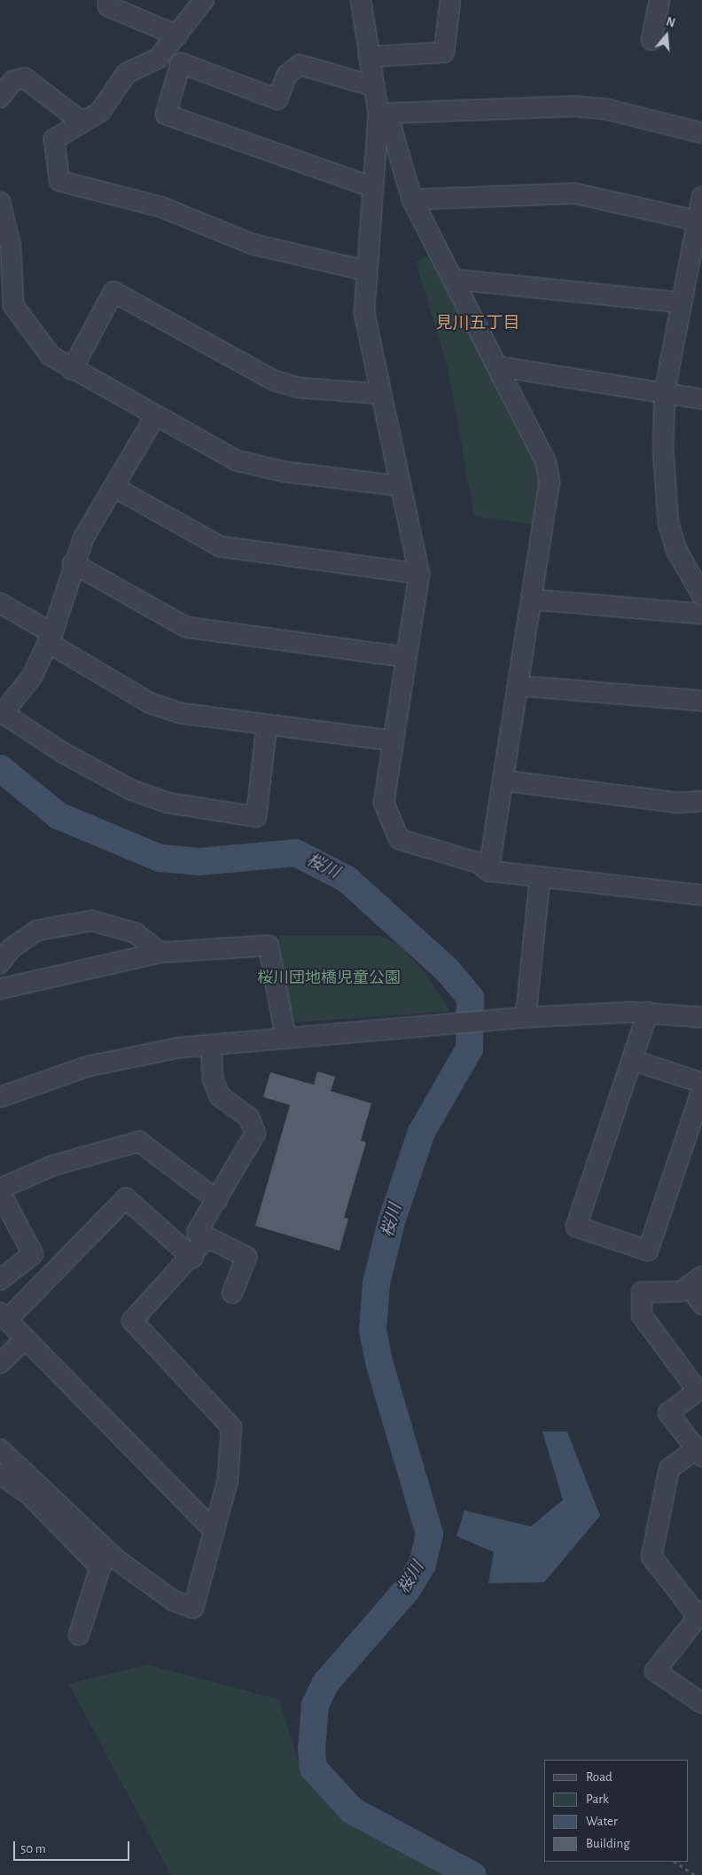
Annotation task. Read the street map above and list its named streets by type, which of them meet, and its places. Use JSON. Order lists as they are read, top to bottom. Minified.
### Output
{"districts":["見川五丁目"],"water":["桜川"],"parks":["桜川団地橋児童公園"],"legend":["Road","Park","Water","Building"],"scale_bar":"50 m","north":"top"}
